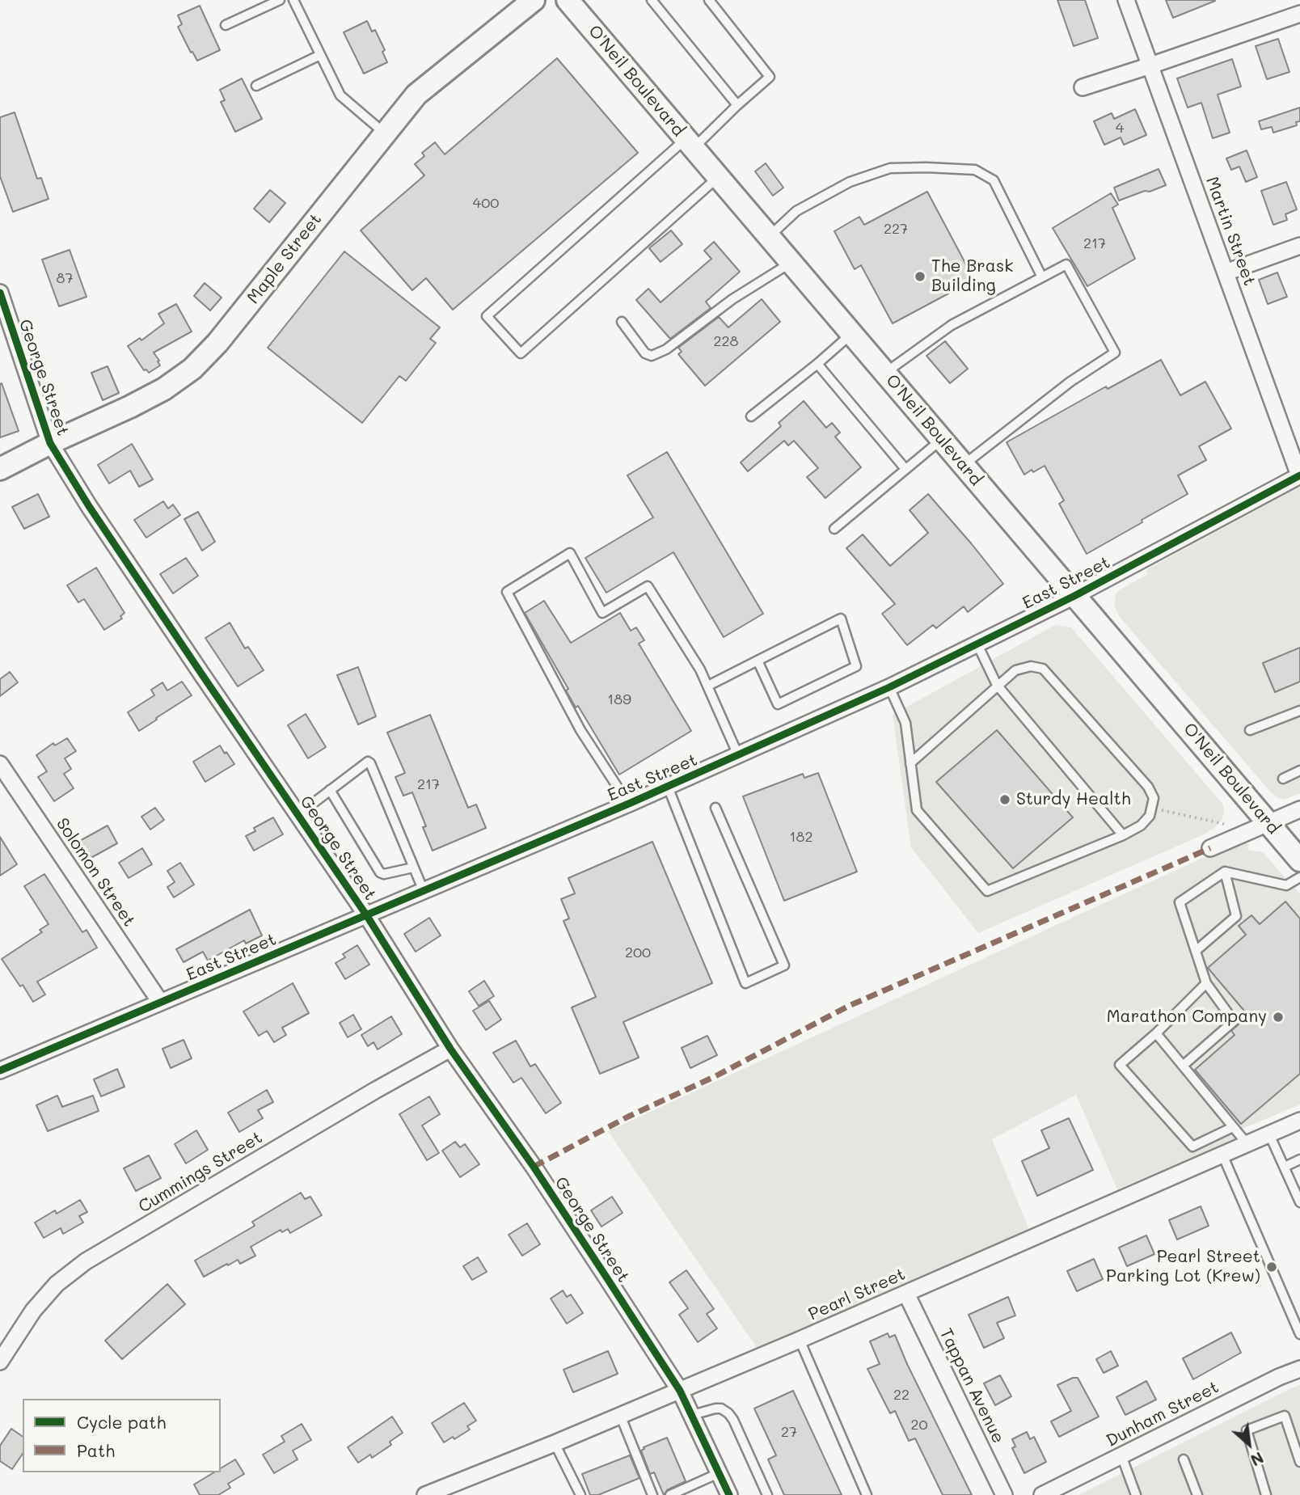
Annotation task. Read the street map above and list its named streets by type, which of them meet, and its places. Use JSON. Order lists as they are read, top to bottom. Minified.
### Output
{"streets":{"main road":["O'Neil Boulevard","Maple Street"],"street":["Martin Street","George Street","East Street","Solomon Street","Cummings Street","Pearl Street","Tappan Avenue","Dunham Street"]},"crossings":[["O'Neil Boulevard","East Street"],["Martin Street","East Street"],["Maple Street","George Street"],["George Street","East Street"],["George Street","Cummings Street"],["George Street","Pearl Street"],["East Street","Solomon Street"],["Pearl Street","Tappan Avenue"]],"places":["The Brask Building","Sturdy Health","Marathon Company","Pearl Street Parking Lot (Krew)"],"house_numbers":["4","400","227","217","87","228","189","217","182","200","22","20","27"],"legend":["Cycle path","Path"],"north":"bottom right"}
